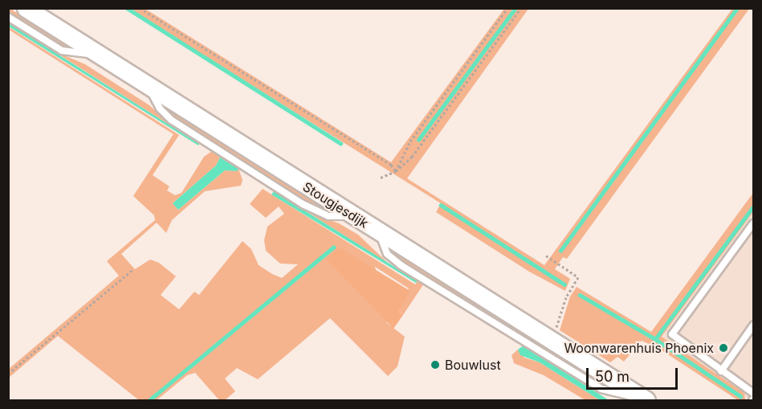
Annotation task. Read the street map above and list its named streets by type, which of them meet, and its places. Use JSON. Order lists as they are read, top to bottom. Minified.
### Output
{"streets":{"street":["Stougjesdijk"]},"places":["Woonwarenhuis Phoenix","Bouwlust"],"scale_bar":"50 m"}
